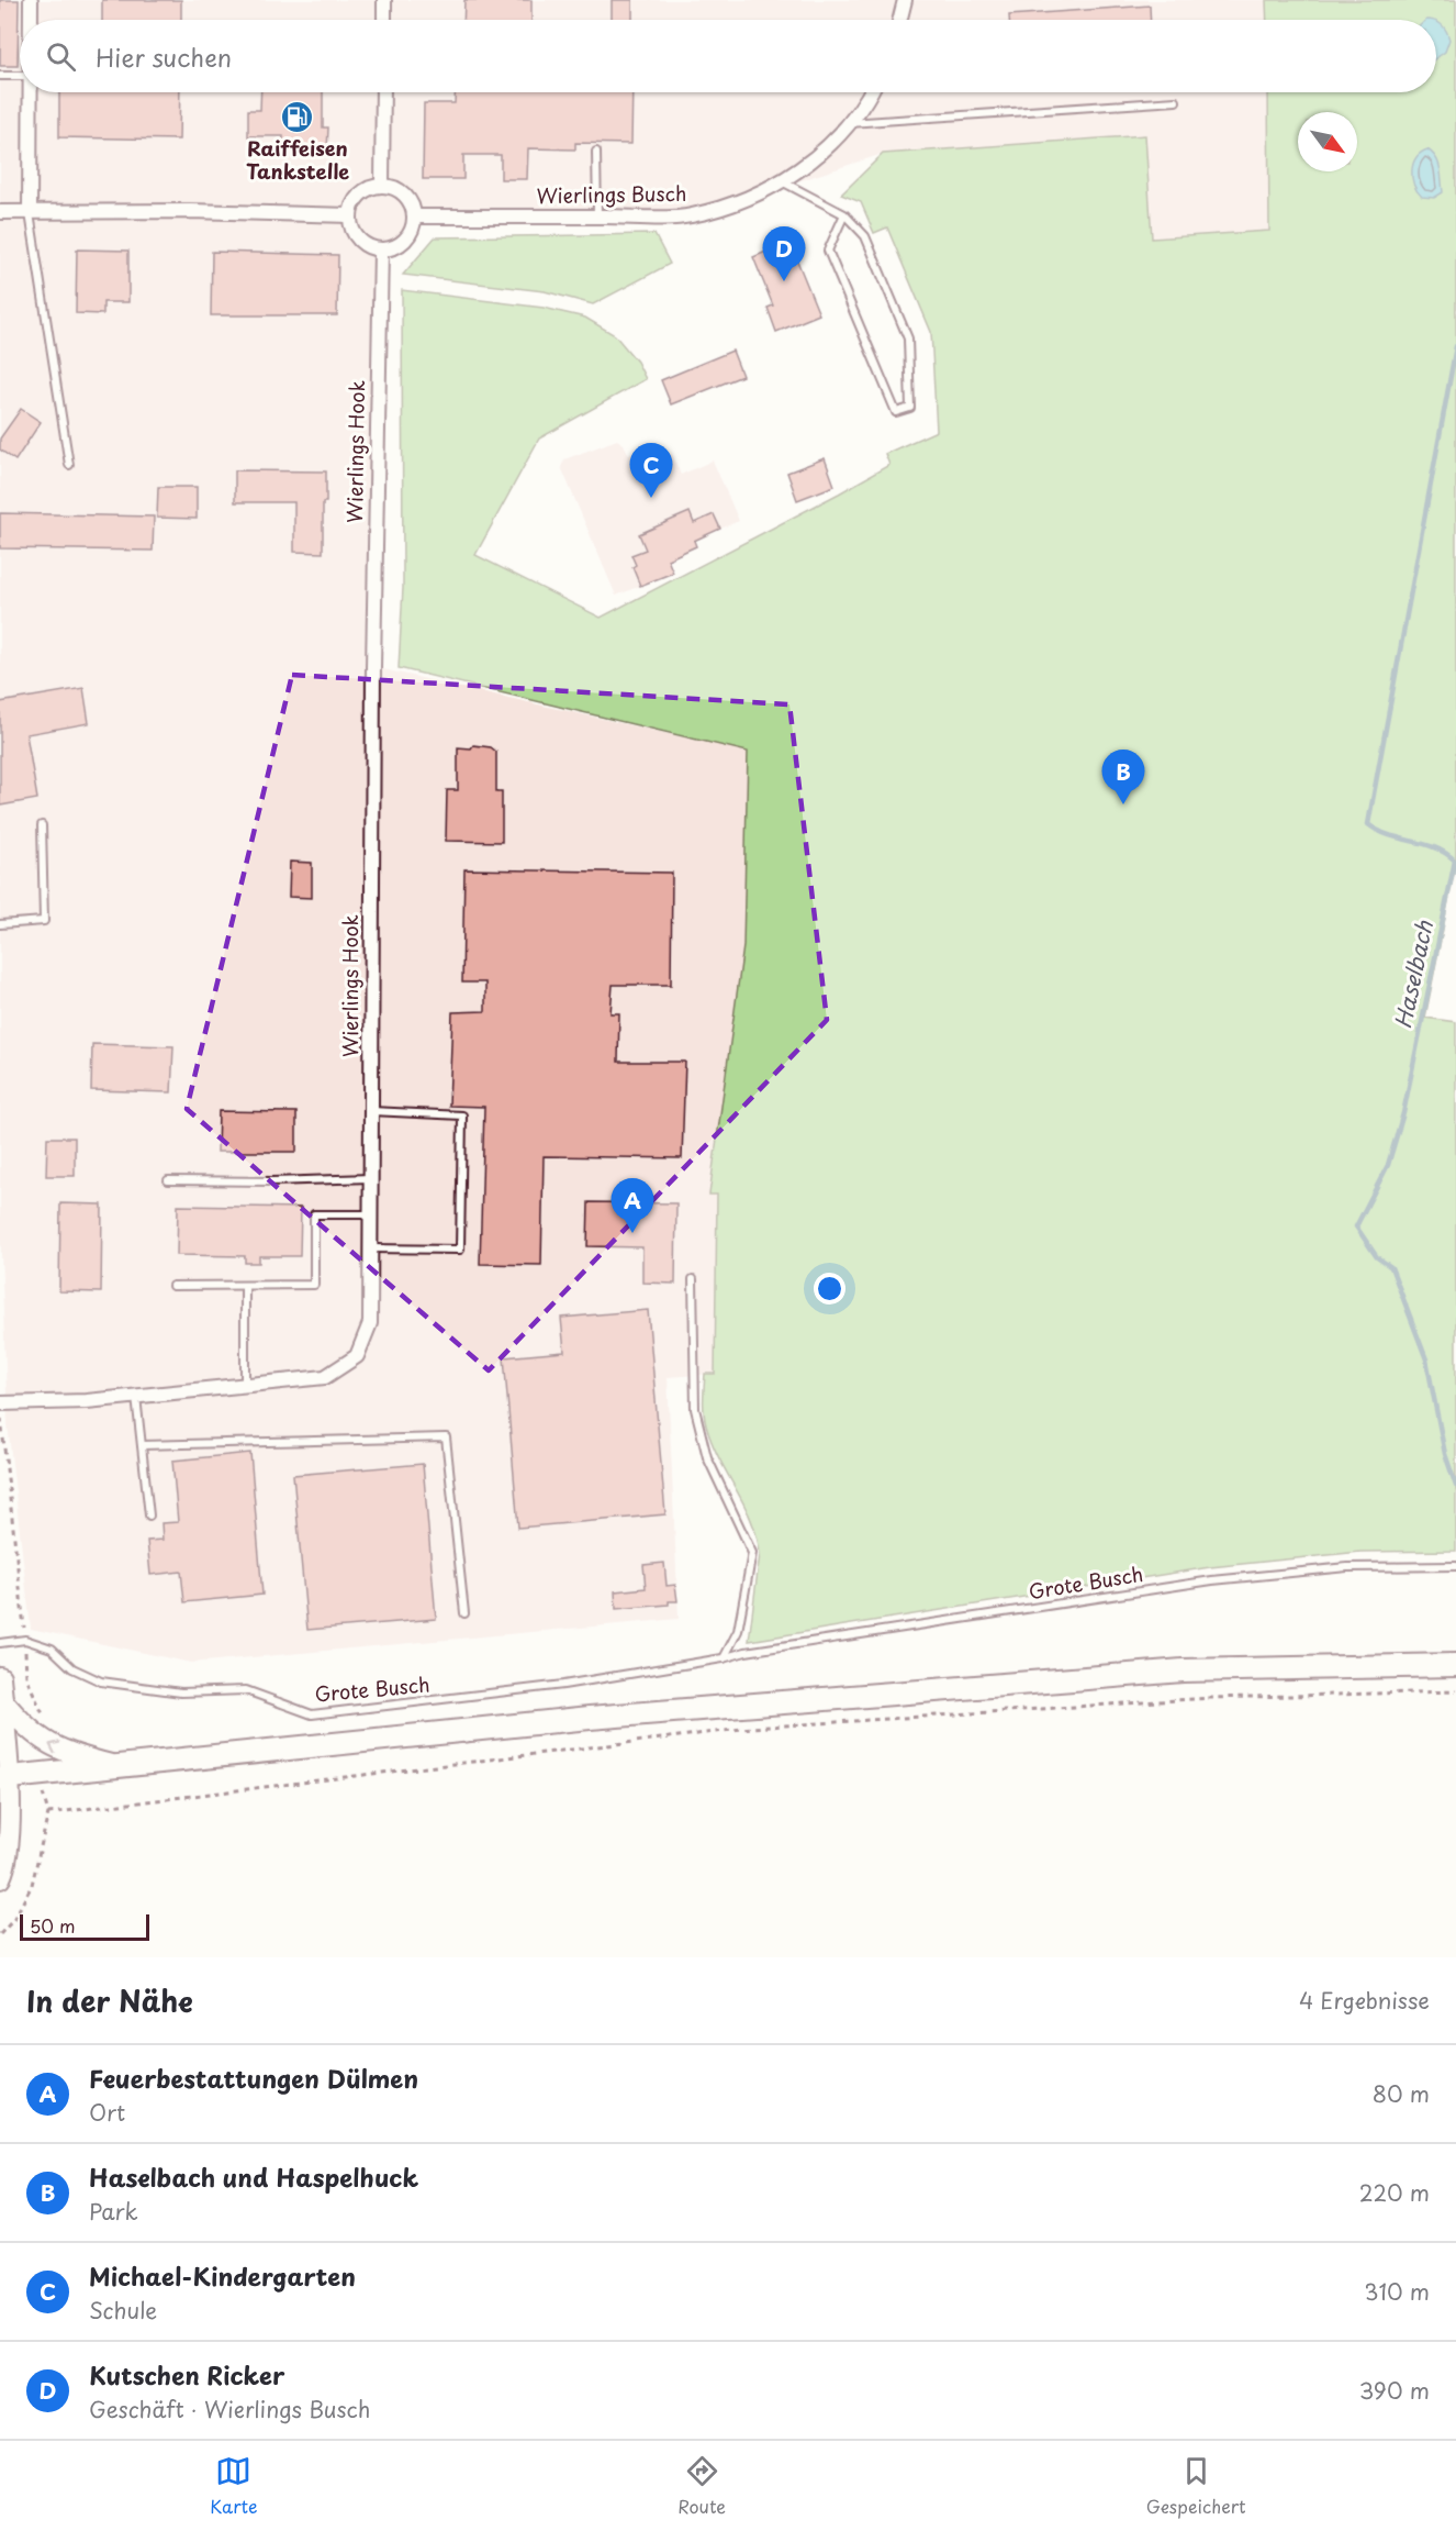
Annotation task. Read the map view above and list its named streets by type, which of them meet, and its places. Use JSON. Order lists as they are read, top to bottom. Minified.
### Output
{"streets":{"street":["Wierlings Busch","Wierlings Hook"],"lane":["Grote Busch"]},"crossings":[["Wierlings Busch","Wierlings Hook"]],"water":["Haselbach"],"places":{"fuel station":["Raiffeisen Tankstelle"]},"scale_bar":"50 m","north":"bottom right","page":{"search":"Hier suchen","pins":["D","C","B","A"],"scale":"50 m","heading":["In der Nähe","4 Ergebnisse"],"list":[{"mark":"A","name":"Feuerbestattungen Dülmen","note":"Ort","value":"80 m"},{"mark":"B","name":"Haselbach und Haspelhuck","note":"Park","value":"220 m"},{"mark":"C","name":"Michael-Kindergarten","note":"Schule","value":"310 m"},{"mark":"D","name":"Kutschen Ricker","note":"Geschäft · Wierlings Busch","value":"390 m"}],"nav":["Karte","Route","Gespeichert"]}}
